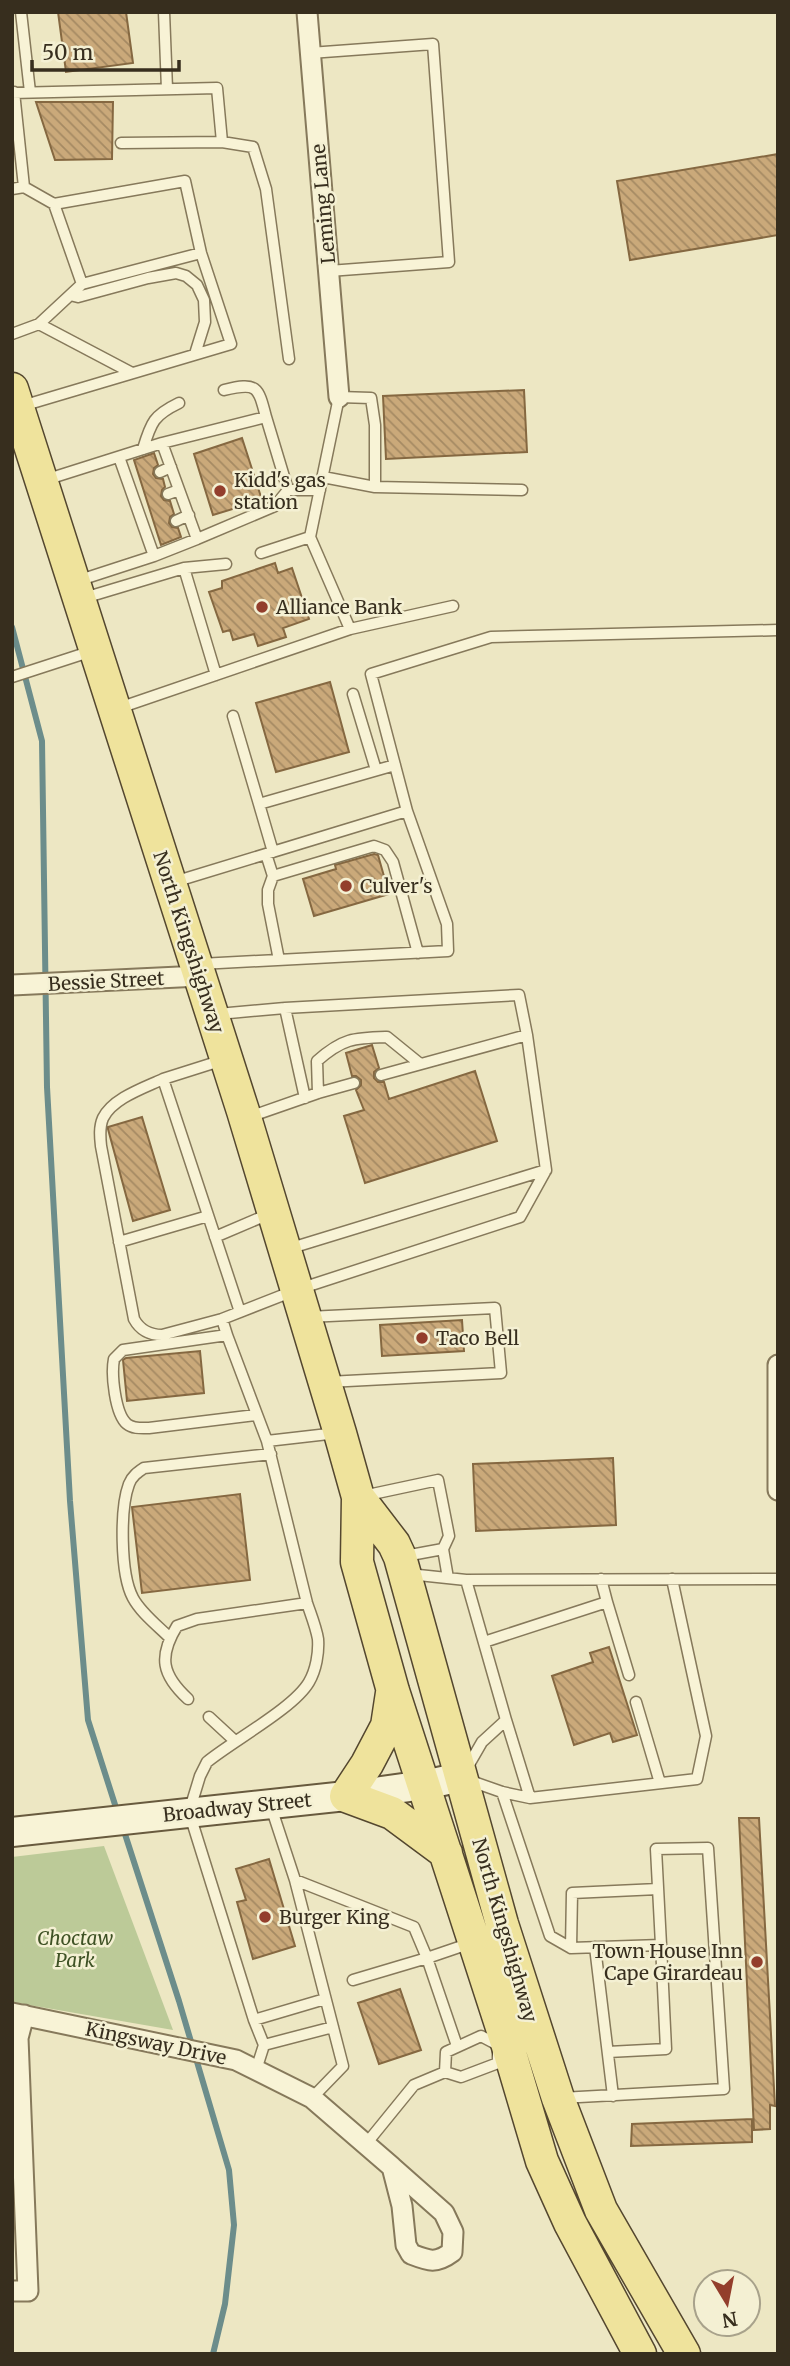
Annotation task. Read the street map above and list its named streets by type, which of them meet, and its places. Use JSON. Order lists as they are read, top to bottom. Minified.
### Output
{"streets":{"main road":["North Kingshighway","Broadway Street"],"street":["Leming Lane","Bessie Street","Kingsway Drive"]},"crossings":[["North Kingshighway","Bessie Street"],["North Kingshighway","Broadway Street"]],"parks":["Choctaw Park"],"places":["Kidd's gas station","Alliance Bank","Culver's","Taco Bell","Burger King","Town House Inn Cape Girardeau"],"scale_bar":"50 m","north":"bottom"}
